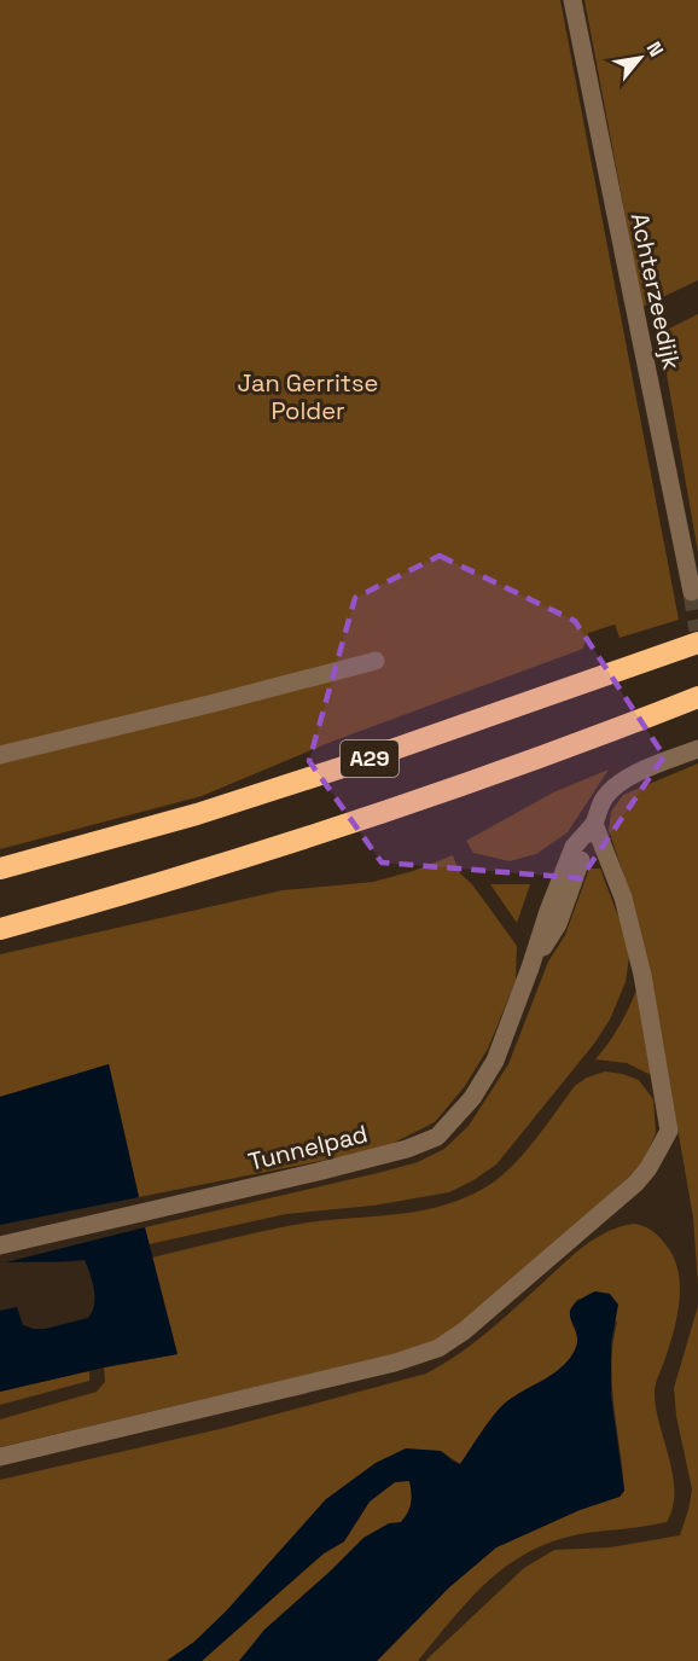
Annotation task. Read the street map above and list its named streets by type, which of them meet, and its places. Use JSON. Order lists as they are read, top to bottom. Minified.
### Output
{"streets":{"highway":["A29"],"street":["Achterzeedijk","Tunnelpad"]},"parks":["Jan Gerritse Polder"],"north":"top right"}
